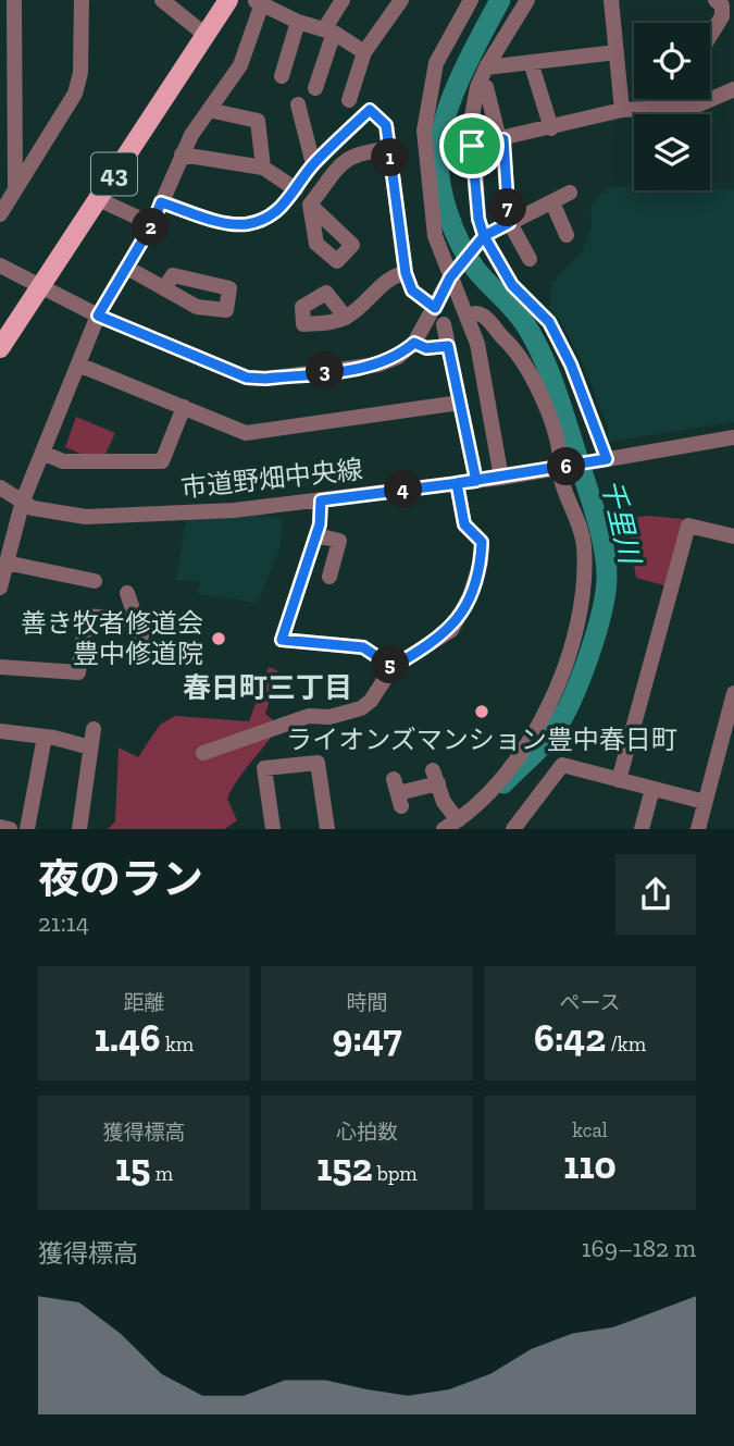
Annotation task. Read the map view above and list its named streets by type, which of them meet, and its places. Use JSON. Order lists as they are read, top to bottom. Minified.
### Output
{"streets":{"main road":["43"],"street":["市道野畑中央線"]},"districts":["春日町三丁目"],"water":["千里川"],"places":["善き牧者修道会 豊中修道院","ライオンズマンション豊中春日町"],"page":{"pins":["1","7","2","3","6","4","5"],"heading":["夜のラン","21:14"],"stats":[["距離","1.46 km"],["時間","9:47"],["ペース","6:42 /km"],["獲得標高","15 m"],["心拍数","152 bpm"],["kcal","110"]],"chart":["獲得標高","169–182 m"]}}
